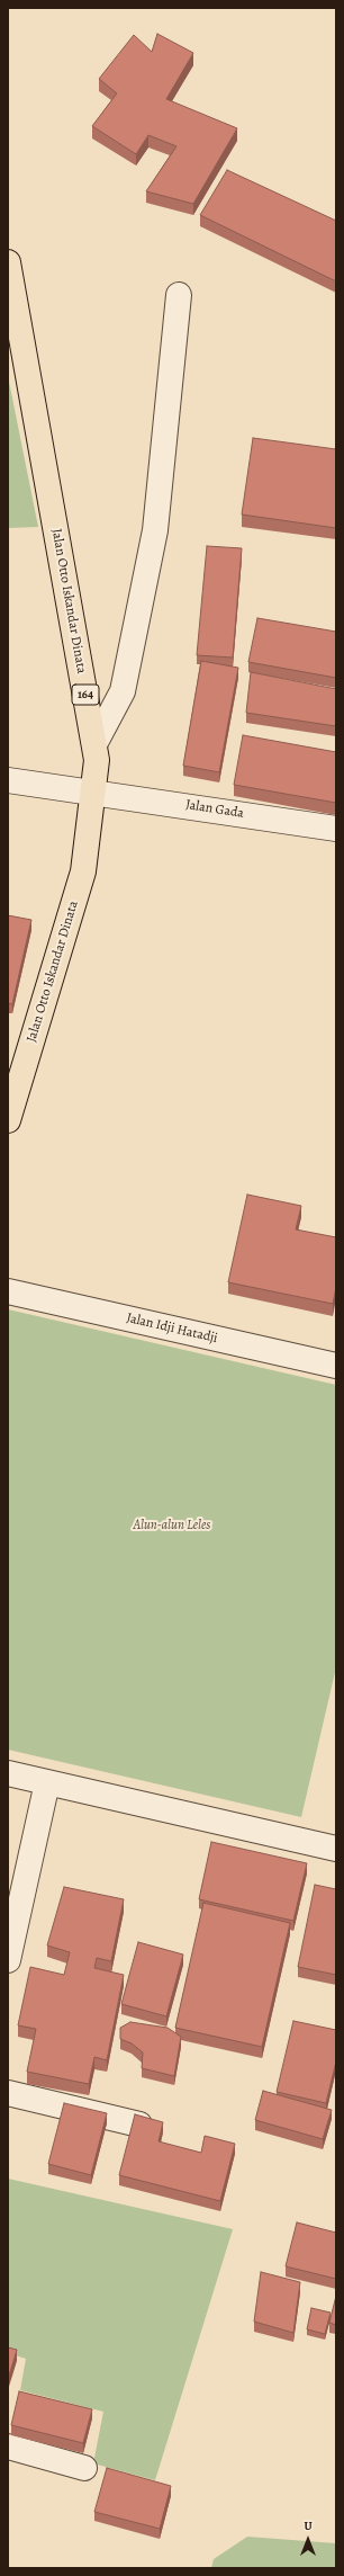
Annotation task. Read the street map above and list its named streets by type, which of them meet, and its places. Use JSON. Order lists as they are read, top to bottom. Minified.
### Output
{"streets":{"main road":["Jalan Otto Iskandar Dinata","164"],"street":["Jalan Gada","Jalan Idji Hatadji"]},"crossings":[["Jalan Otto Iskandar Dinata","Jalan Gada"]],"parks":["Alun-alun Leles"],"north":"top"}
